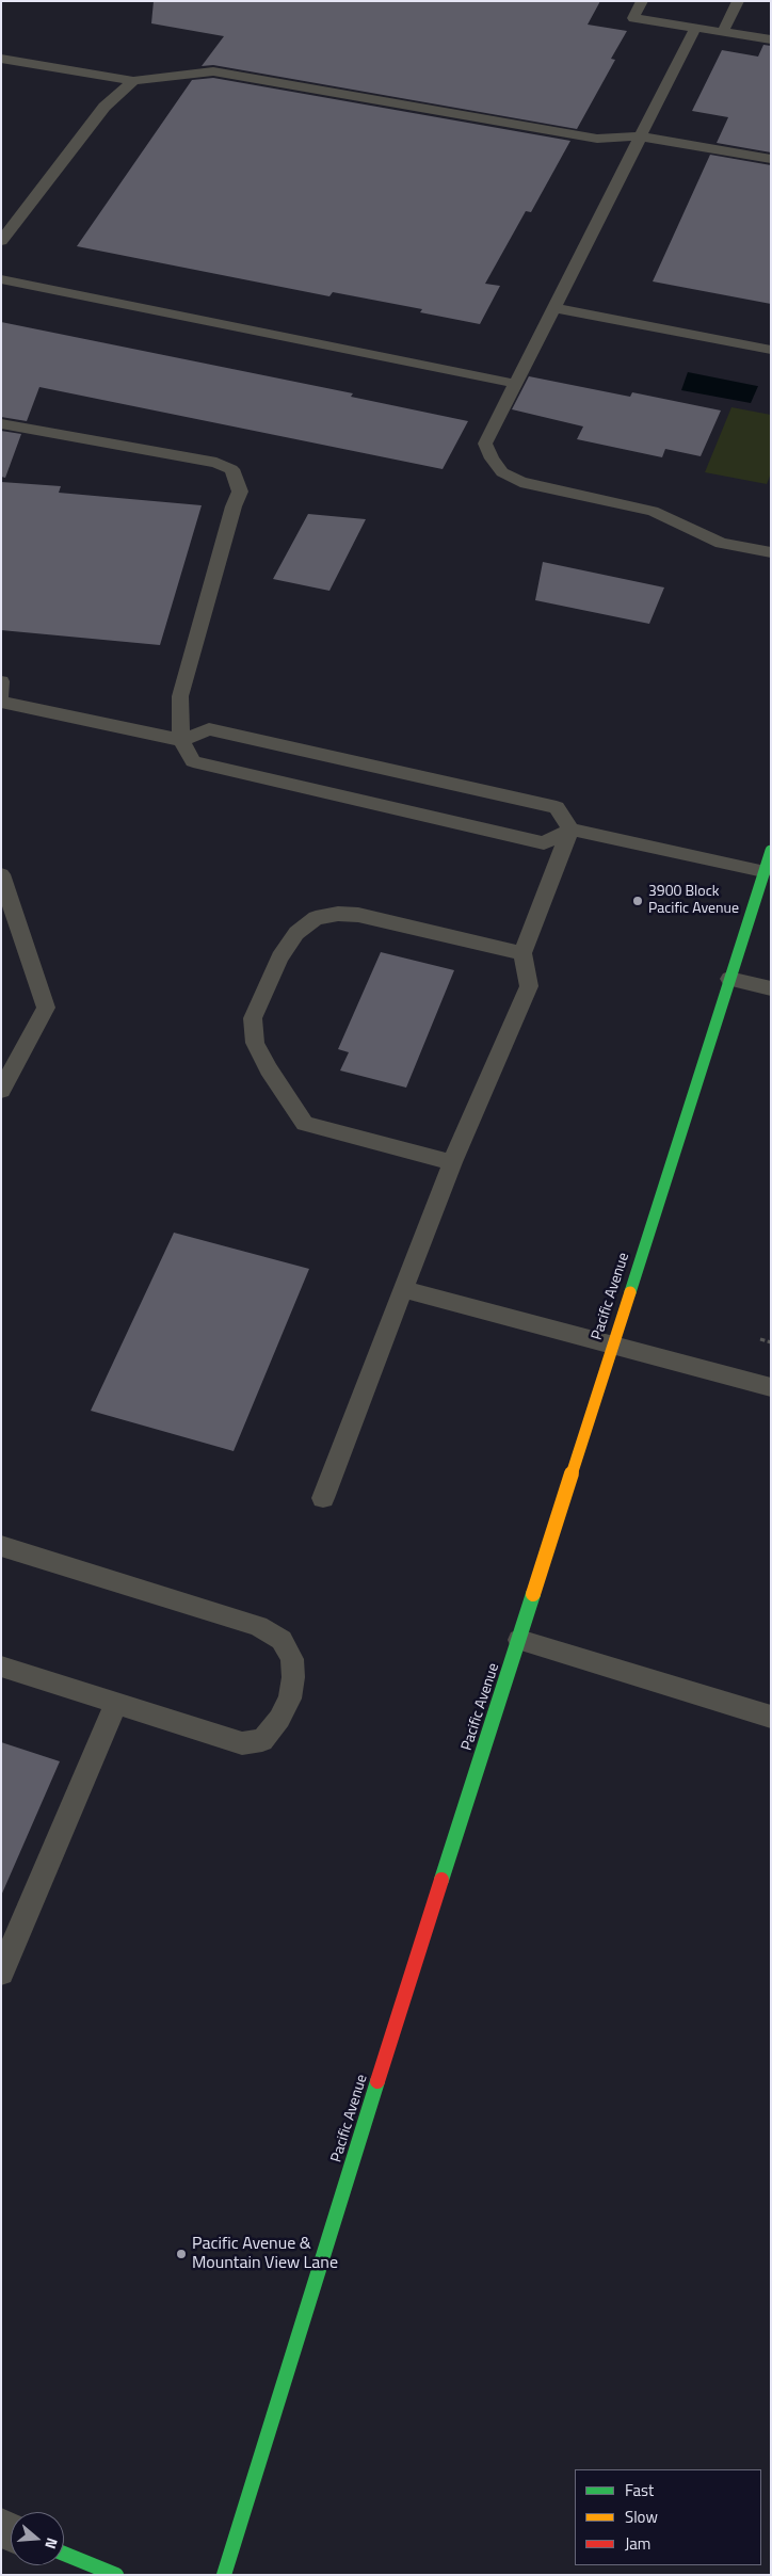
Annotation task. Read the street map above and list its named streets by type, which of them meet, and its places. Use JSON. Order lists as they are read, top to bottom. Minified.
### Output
{"streets":{"main road":["Pacific Avenue"]},"places":["3900 Block Pacific Avenue","Pacific Avenue & Mountain View Lane"],"legend":["Fast","Slow","Jam"],"north":"right"}
